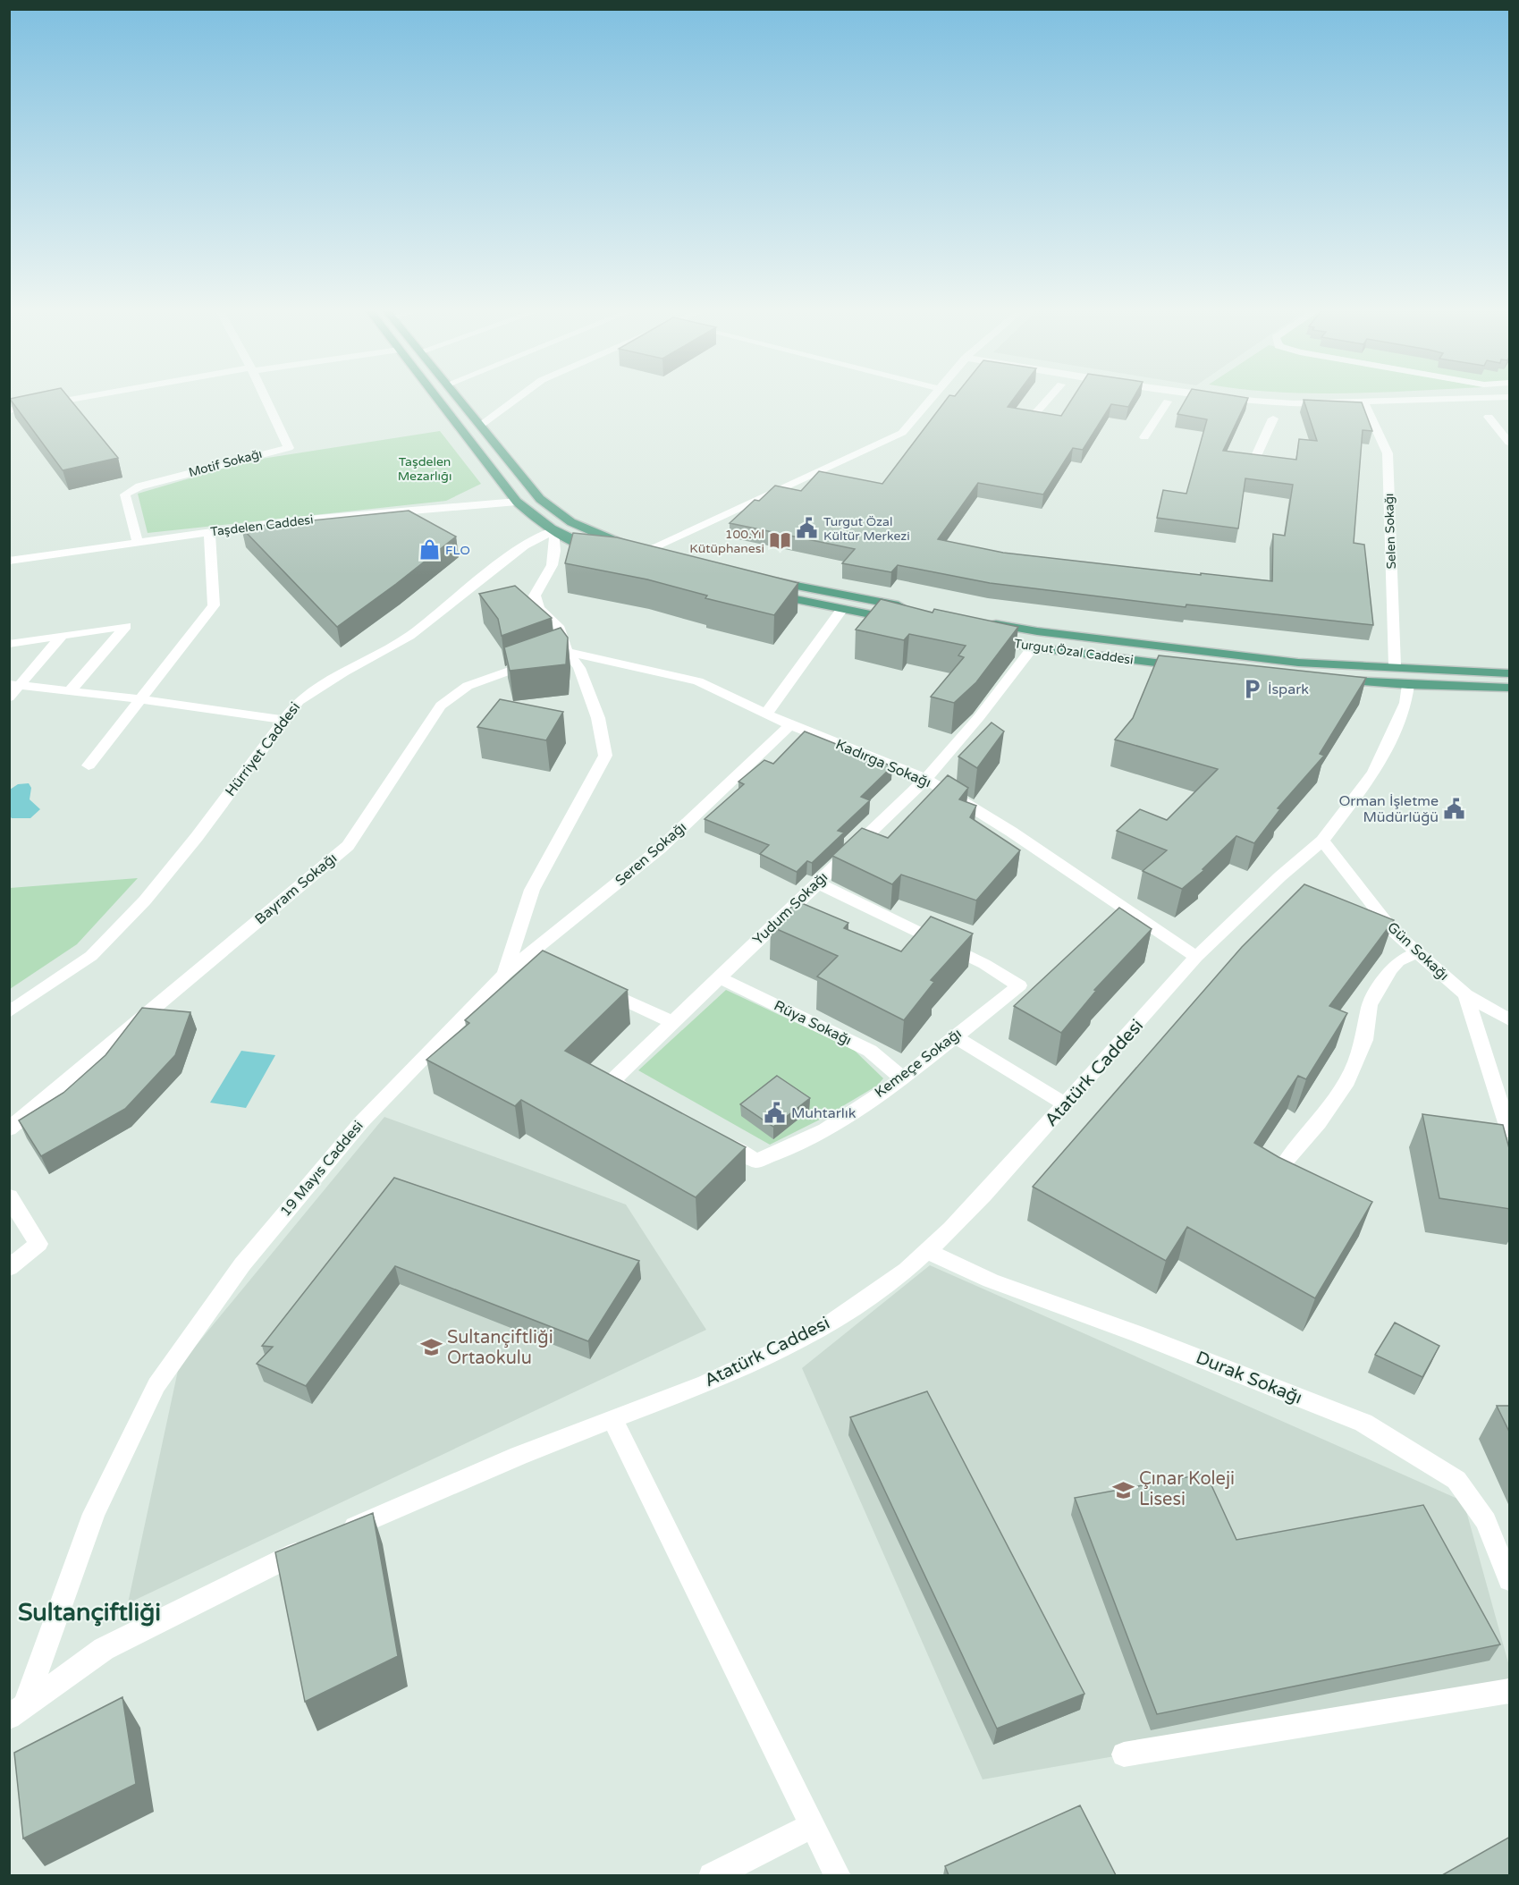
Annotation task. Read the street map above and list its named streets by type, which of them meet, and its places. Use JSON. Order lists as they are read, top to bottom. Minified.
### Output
{"streets":{"main road":["Turgut Özal Caddesi"],"street":["Motif Sokağı","Taşdelen Caddesi","Selen Sokağı","Hürriyet Caddesi","Kadırga Sokağı","Seren Sokağı","Bayram Sokağı","Yudum Sokağı","Gün Sokağı","Rüya Sokağı","Kemeçe Sokağı","Atatürk Caddesi","19 Mayıs Caddesi","Durak Sokağı"]},"crossings":[["Motif Sokağı","Taşdelen Caddesi"],["Selen Sokağı","Turgut Özal Caddesi"],["Turgut Özal Caddesi","Yudum Sokağı"],["Hürriyet Caddesi","19 Mayıs Caddesi"],["Kadırga Sokağı","Seren Sokağı"],["Kadırga Sokağı","Bayram Sokağı"],["Kadırga Sokağı","Yudum Sokağı"],["Kadırga Sokağı","Atatürk Caddesi"],["Kadırga Sokağı","19 Mayıs Caddesi"],["Seren Sokağı","19 Mayıs Caddesi"],["Bayram Sokağı","19 Mayıs Caddesi"],["Yudum Sokağı","Rüya Sokağı"],["Yudum Sokağı","Kemeçe Sokağı"],["Gün Sokağı","Atatürk Caddesi"],["Rüya Sokağı","Kemeçe Sokağı"],["Atatürk Caddesi","Durak Sokağı"]],"districts":["Sultançiftliği"],"parks":["Taşdelen Mezarlığı"],"places":{"public building":["Turgut Özal Kültür Merkezi","Orman İşletme Müdürlüğü","Muhtarlık"],"library":["100.Yıl Kütüphanesi"],"shop":["FLO"],"parking":["İspark"],"school or university":["Sultançiftliği Ortaokulu","Çınar Koleji Lisesi"]}}
